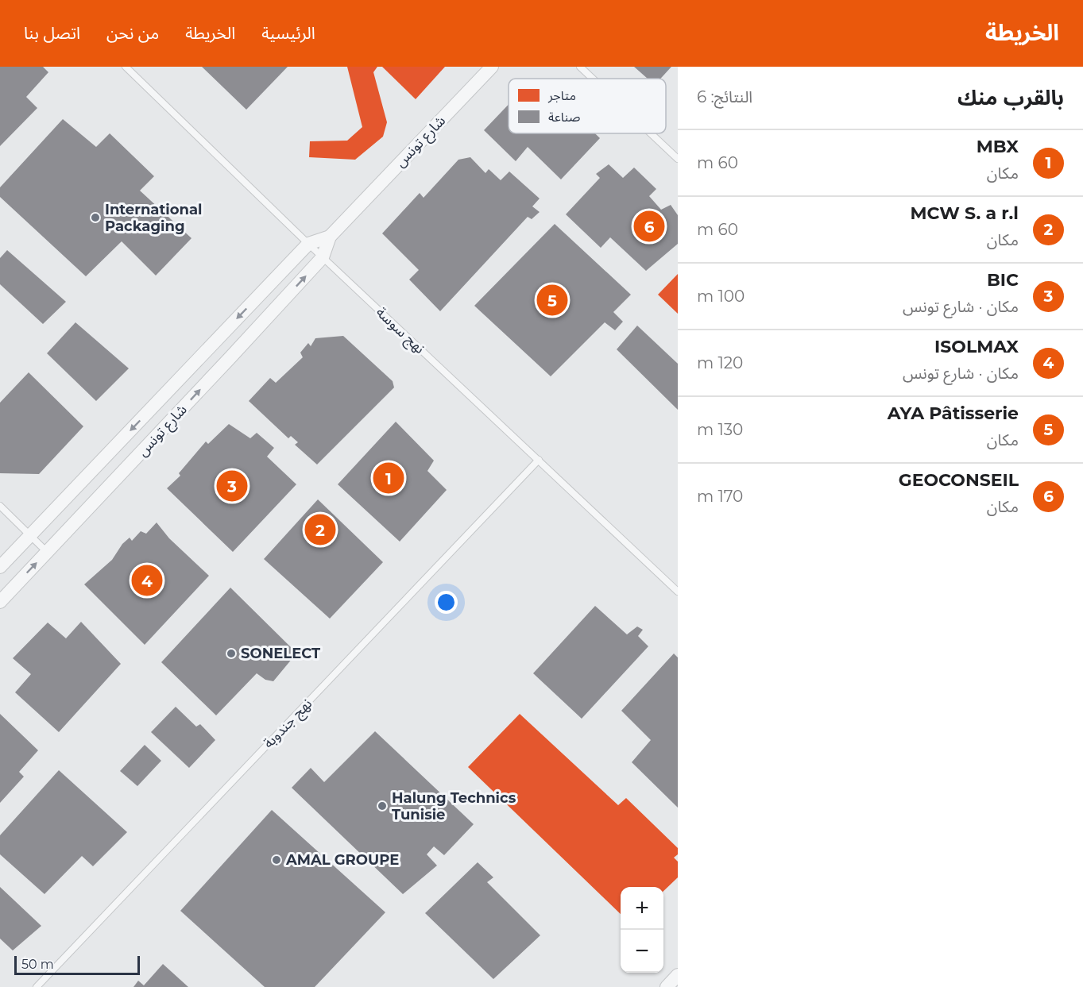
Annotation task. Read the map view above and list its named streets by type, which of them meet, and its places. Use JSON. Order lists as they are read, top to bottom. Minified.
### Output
{"streets":{"street":["شارع تونس"],"lane":["نهج سوسة","نهج جندوبة"]},"crossings":[["شارع تونس","نهج سوسة"],["نهج سوسة","نهج جندوبة"]],"places":["International Packaging","SONELECT","Halung Technics Tunisie","AMAL GROUPE"],"legend":["متاجر","صناعة"],"scale_bar":"50 m","page":{"header":"الخريطة","nav":["الرئيسية","الخريطة","من نحن","اتصل بنا"],"heading":["بالقرب منك","النتائج: 6"],"list":[{"mark":"1","name":"MBX","note":"مكان","value":"60 m"},{"mark":"2","name":"MCW S. a r.l","note":"مكان","value":"60 m"},{"mark":"3","name":"BIC","note":"مكان · شارع تونس","value":"100 m"},{"mark":"4","name":"ISOLMAX","note":"مكان · شارع تونس","value":"120 m"},{"mark":"5","name":"AYA Pâtisserie","note":"مكان","value":"130 m"},{"mark":"6","name":"GEOCONSEIL","note":"مكان","value":"170 m"}],"pins":["6","5","1","3","2","4"],"map_buttons":["+","−"],"scale":"50 m"}}
